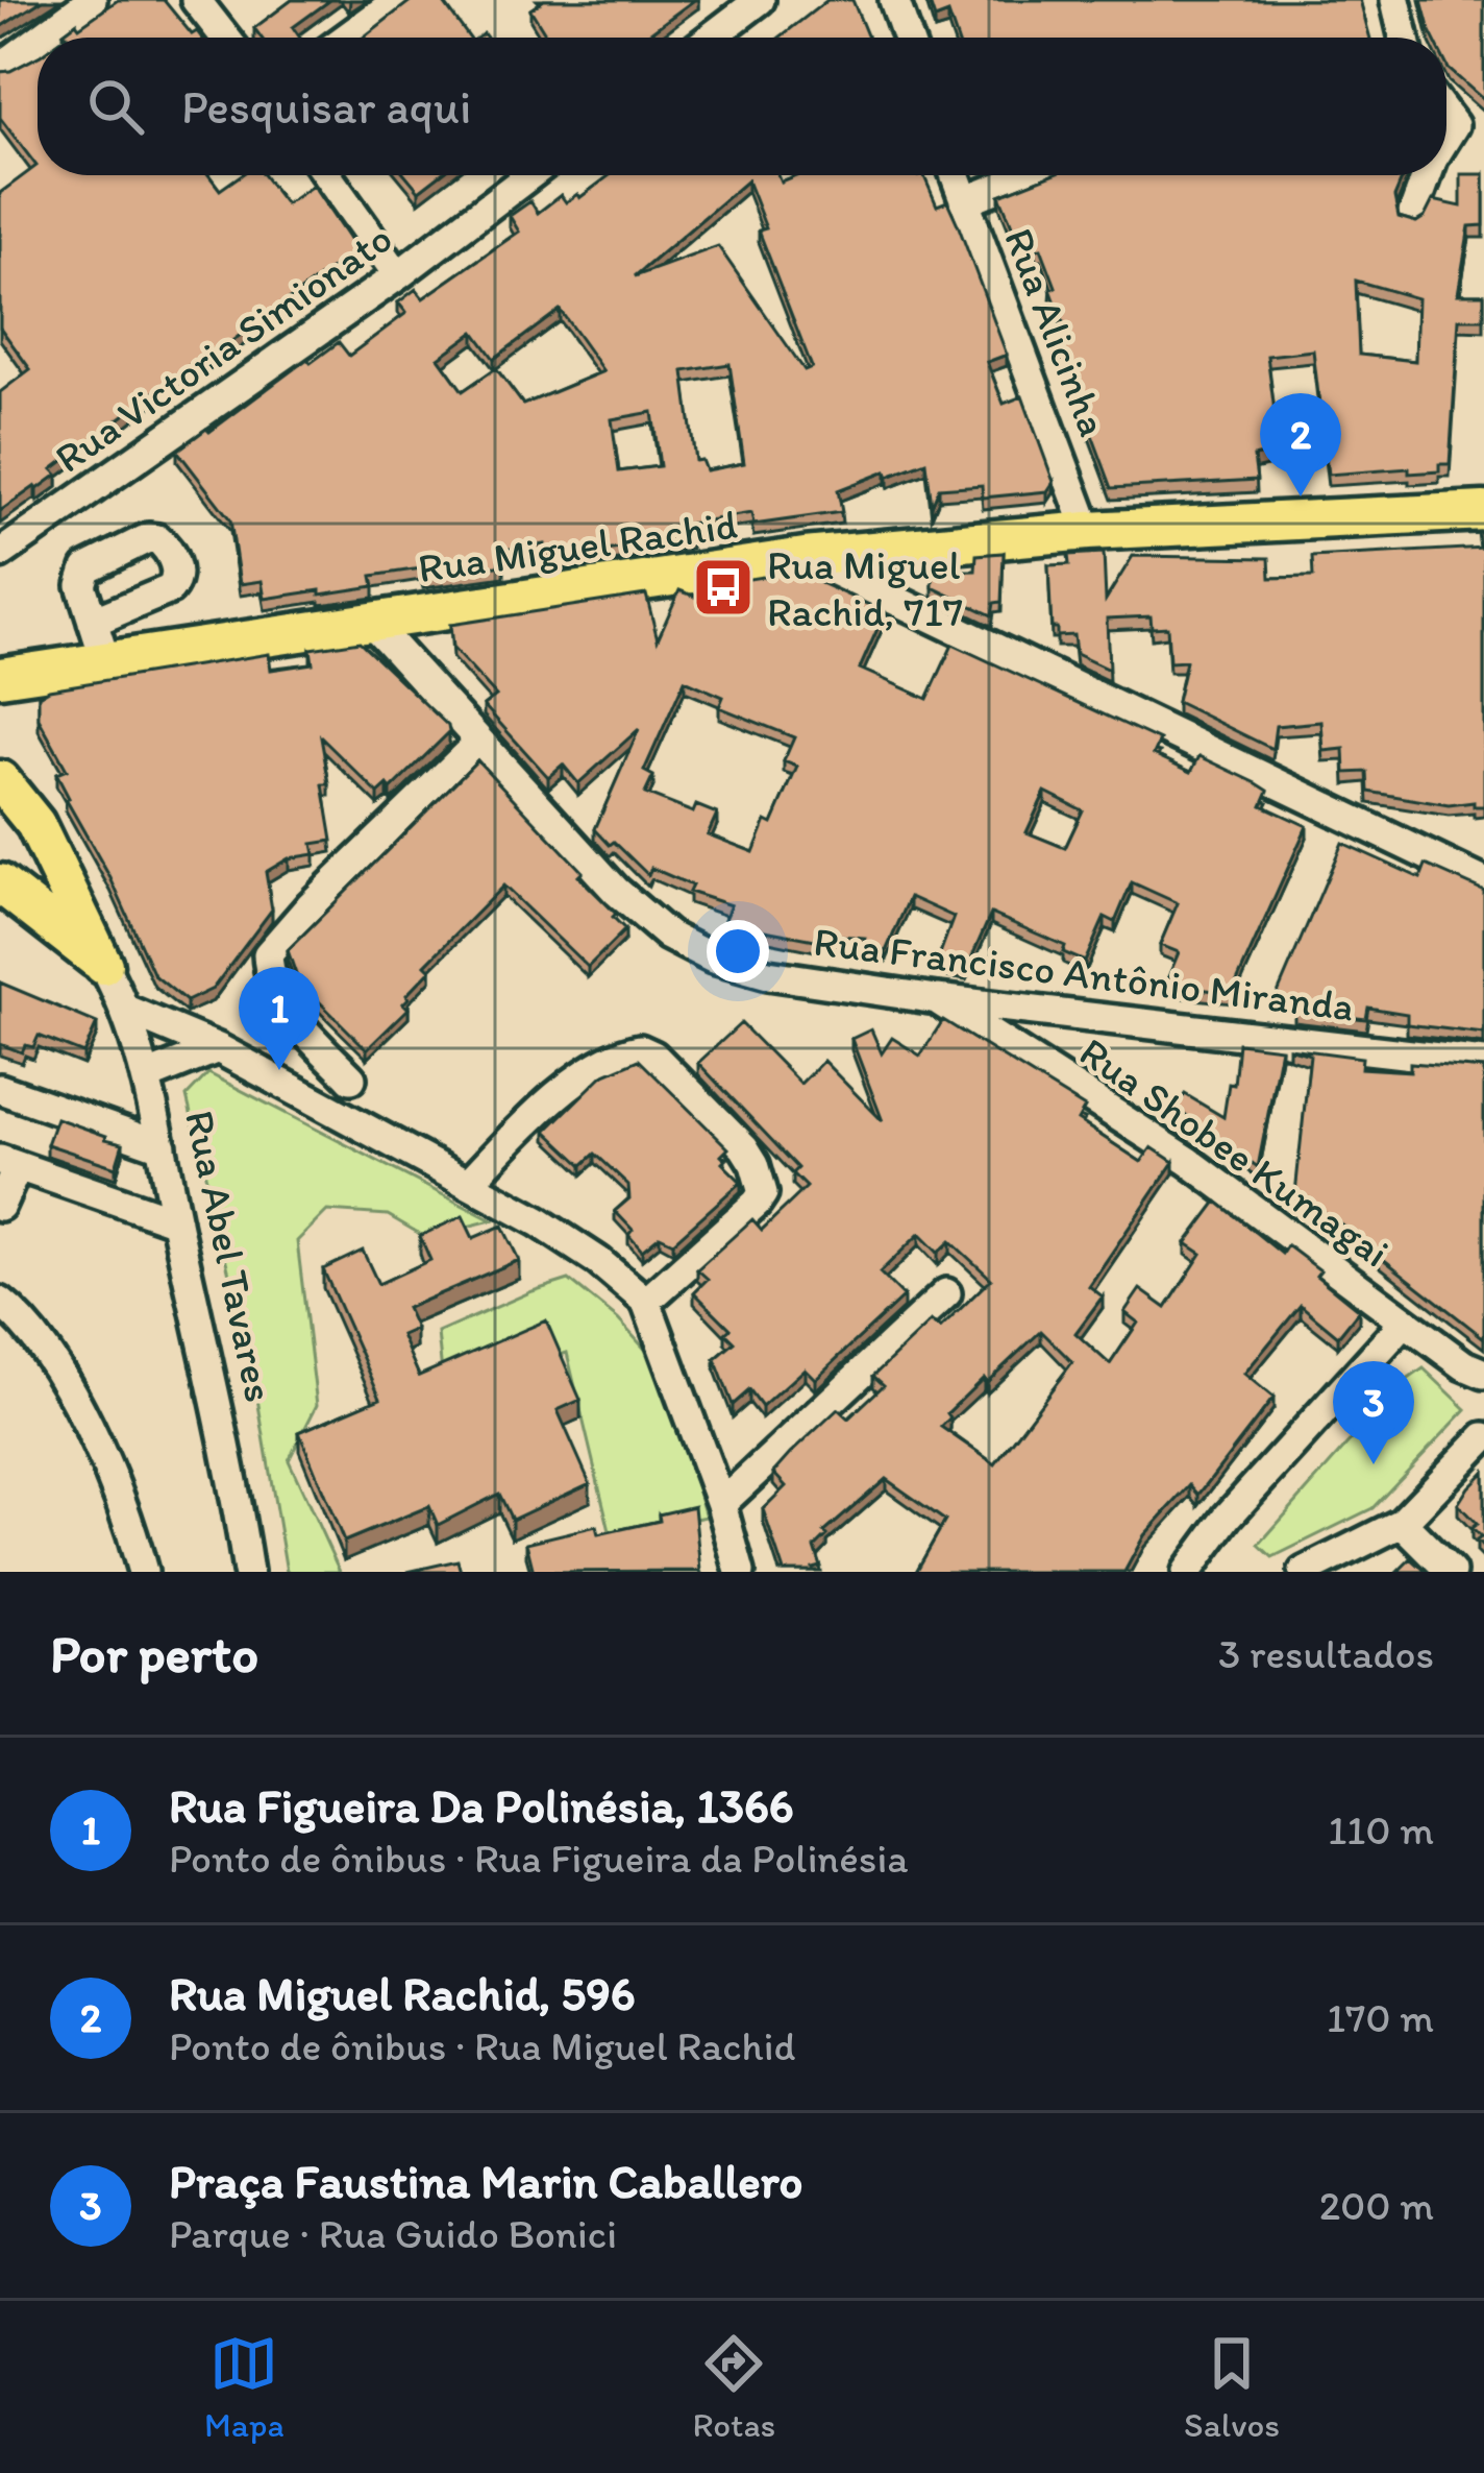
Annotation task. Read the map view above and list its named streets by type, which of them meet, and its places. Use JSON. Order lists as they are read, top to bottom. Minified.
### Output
{"streets":{"main road":["Rua Miguel Rachid","Rua Abel Tavares"],"street":["Rua Alicinha","Rua Victoria Simionato","Rua Francisco Antônio Miranda","Rua Shobee Kumagai"]},"crossings":[["Rua Alicinha","Rua Miguel Rachid"],["Rua Miguel Rachid","Rua Francisco Antônio Miranda"],["Rua Francisco Antônio Miranda","Rua Shobee Kumagai"]],"places":{"bus stop":["Rua Miguel Rachid, 717"]},"page":{"search":"Pesquisar aqui","pins":["2","1","3"],"heading":["Por perto","3 resultados"],"list":[{"mark":"1","name":"Rua Figueira Da Polinésia, 1366","note":"Ponto de ônibus · Rua Figueira da Polinésia","value":"110 m"},{"mark":"2","name":"Rua Miguel Rachid, 596","note":"Ponto de ônibus · Rua Miguel Rachid","value":"170 m"},{"mark":"3","name":"Praça Faustina Marin Caballero","note":"Parque · Rua Guido Bonici","value":"200 m"}],"nav":["Mapa","Rotas","Salvos"]}}
